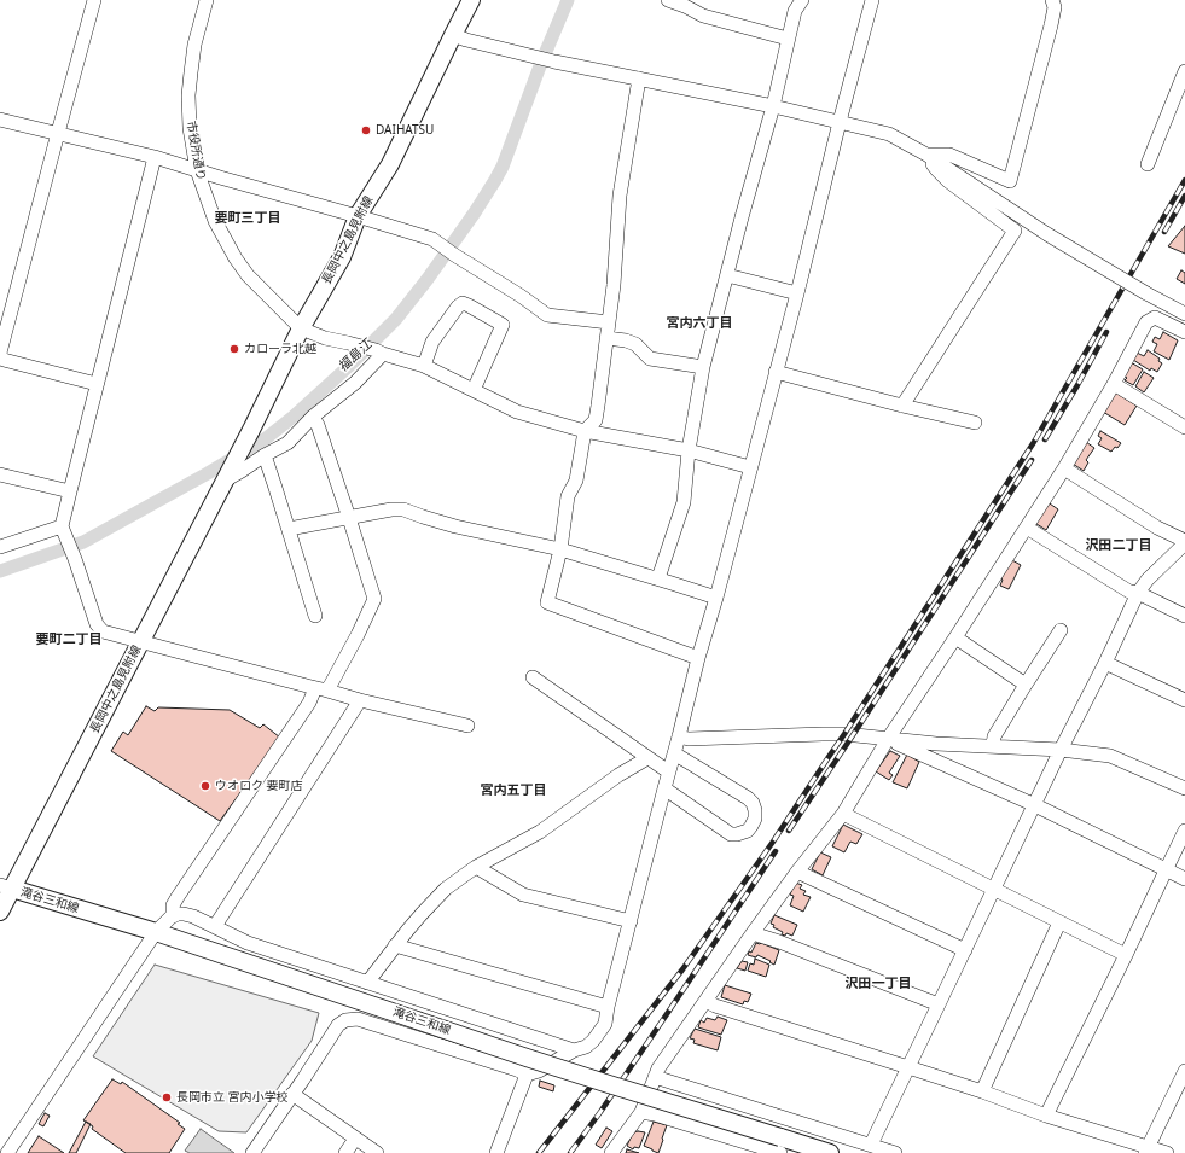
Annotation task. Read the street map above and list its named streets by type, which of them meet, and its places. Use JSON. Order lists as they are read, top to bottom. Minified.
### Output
{"streets":{"main road":["長岡中之島見附線","滝谷三和線"],"street":["市役所通り"]},"crossings":[["市役所通り","長岡中之島見附線"],["長岡中之島見附線","滝谷三和線"]],"districts":["要町三丁目","宮内六丁目","沢田二丁目","要町二丁目","宮内五丁目","沢田一丁目"],"water":["福島江"],"places":["DAIHATSU","カローラ北越","ウオロク 要町店","長岡市立 宮内小学校"]}
